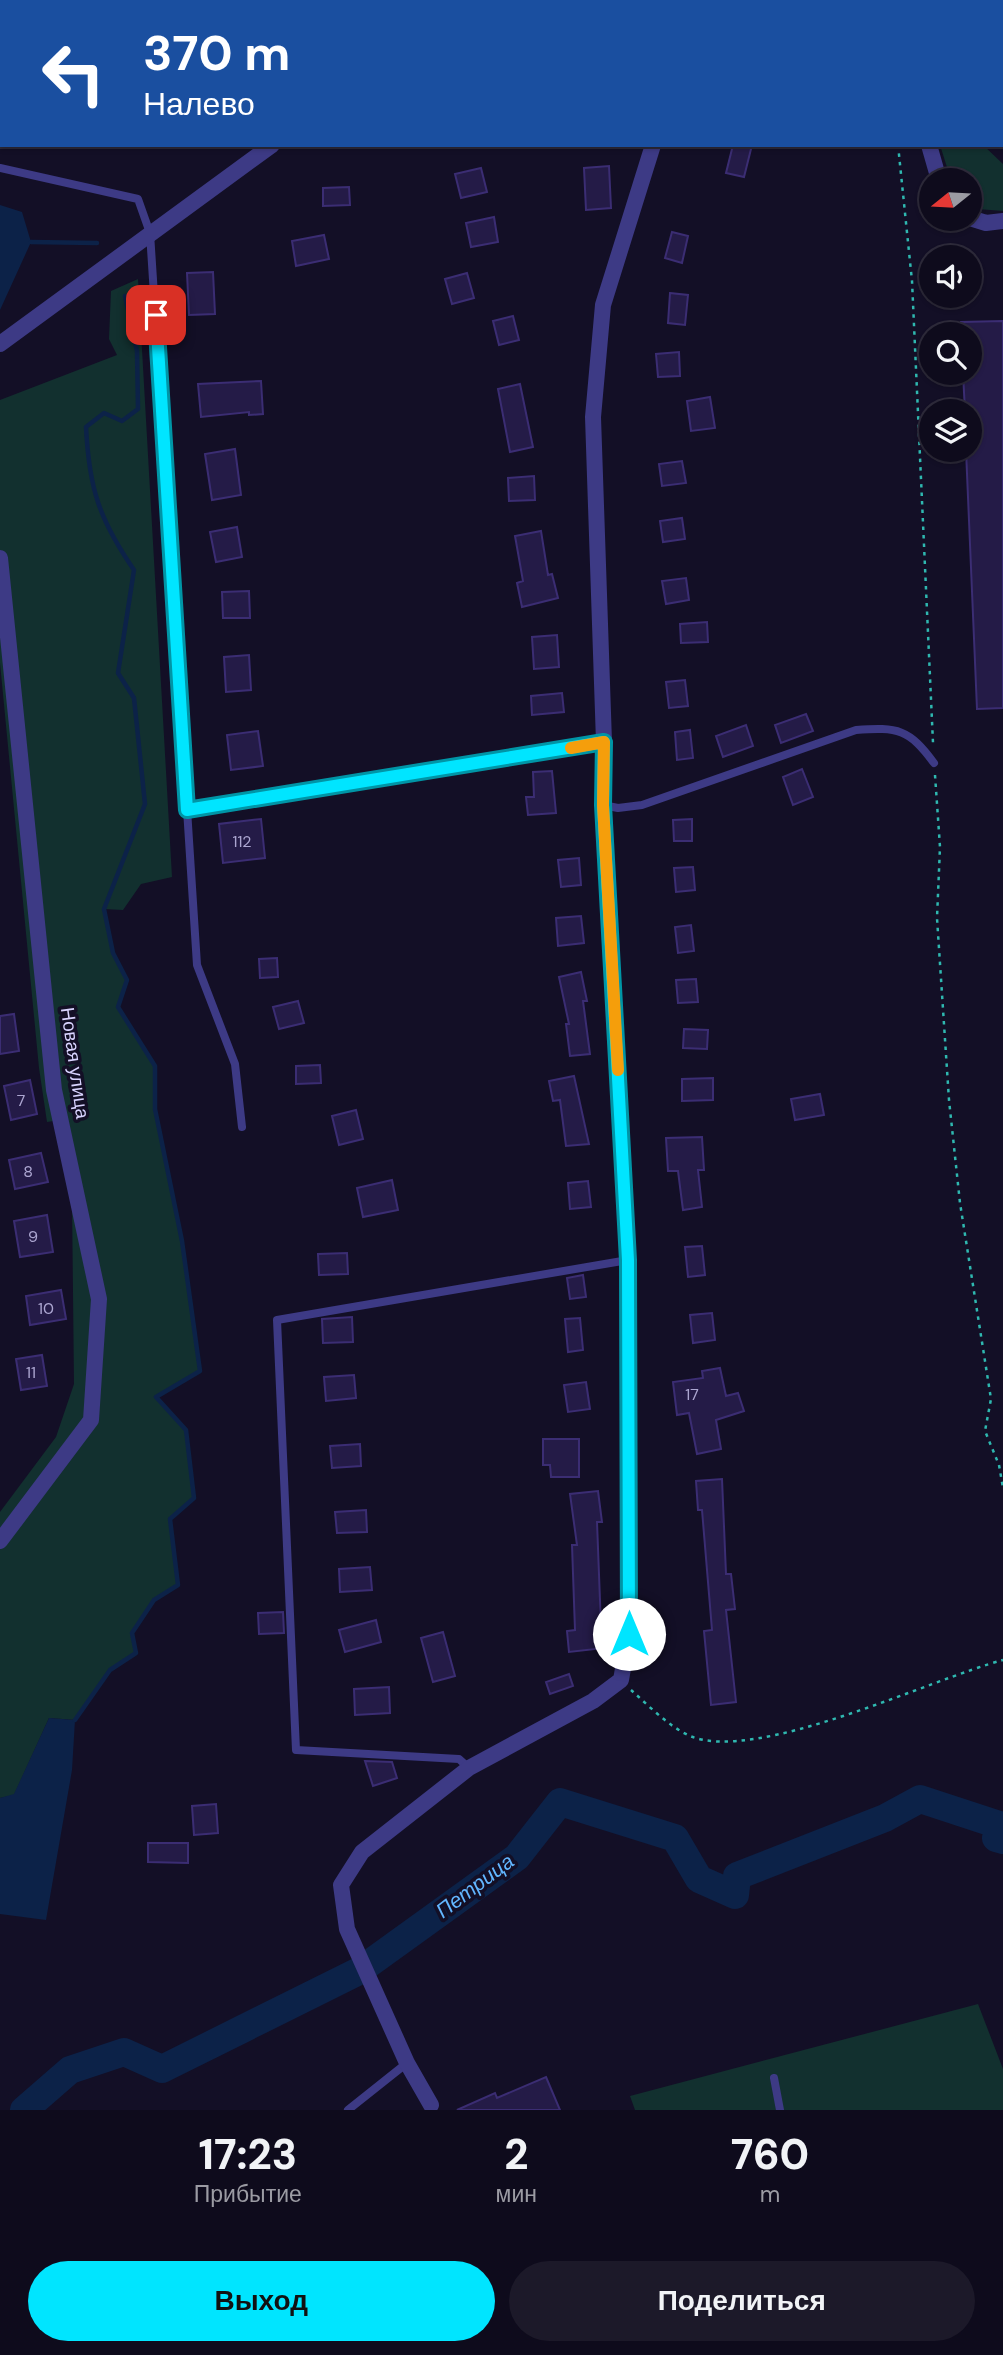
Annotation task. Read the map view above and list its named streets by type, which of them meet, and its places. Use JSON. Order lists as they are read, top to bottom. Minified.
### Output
{"streets":{"street":["Новая улица"]},"water":["Петрица"],"house_numbers":["112","7","8","9","10","11","17"],"north":"left","page":{"turn":["370 m","Налево"],"eta":["17:23","Прибытие","2","мин","760","m"],"buttons":["Выход","Поделиться"]}}
